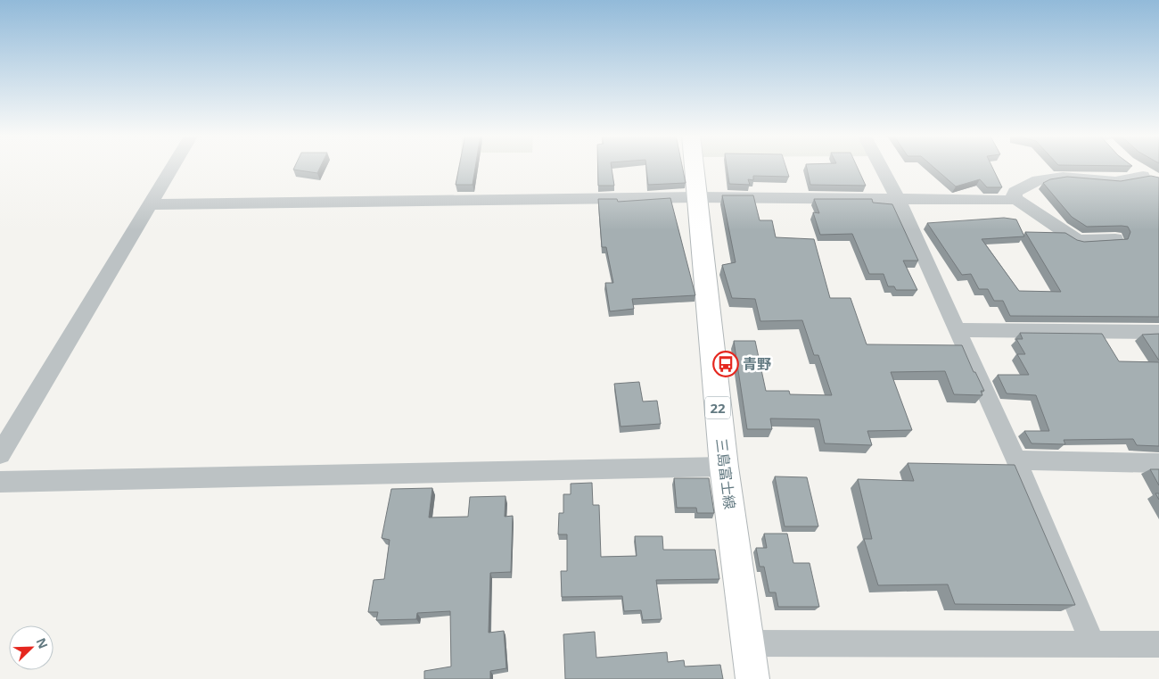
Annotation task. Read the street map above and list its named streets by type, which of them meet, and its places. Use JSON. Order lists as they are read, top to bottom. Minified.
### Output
{"streets":{"main road":["22","三島富士線"]},"places":{"bus stop":["青野"]},"north":"top right"}
